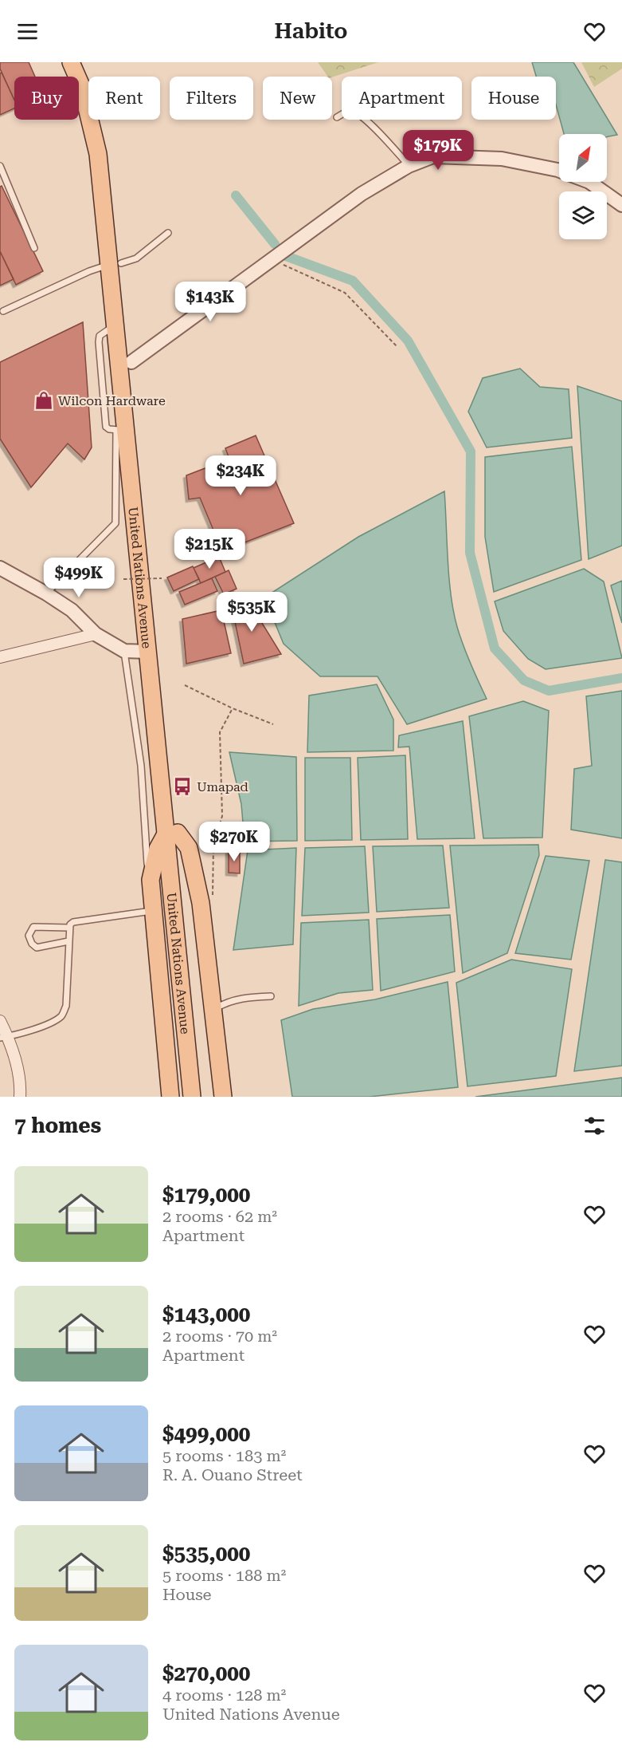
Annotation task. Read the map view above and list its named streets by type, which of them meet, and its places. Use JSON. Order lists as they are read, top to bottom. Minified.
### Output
{"streets":{"main road":["United Nations Avenue"]},"places":{"shop":["Wilcon Hardware"],"bus stop":["Umapad"]},"north":"top right","page":{"header":"Habito","chip":["Buy","Rent","Filters","New","Apartment","House"],"price":["$179K","$143K","$234K","$215K","$499K","$535K","$270K"],"heading":"7 homes","list":[{"name":"$179,000","note":"2 rooms · 62 m² · Apartment"},{"name":"$143,000","note":"2 rooms · 70 m² · Apartment"},{"name":"$499,000","note":"5 rooms · 183 m² · R. A. Ouano Street"},{"name":"$535,000","note":"5 rooms · 188 m² · House"},{"name":"$270,000","note":"4 rooms · 128 m² · United Nations Avenue"}]}}
